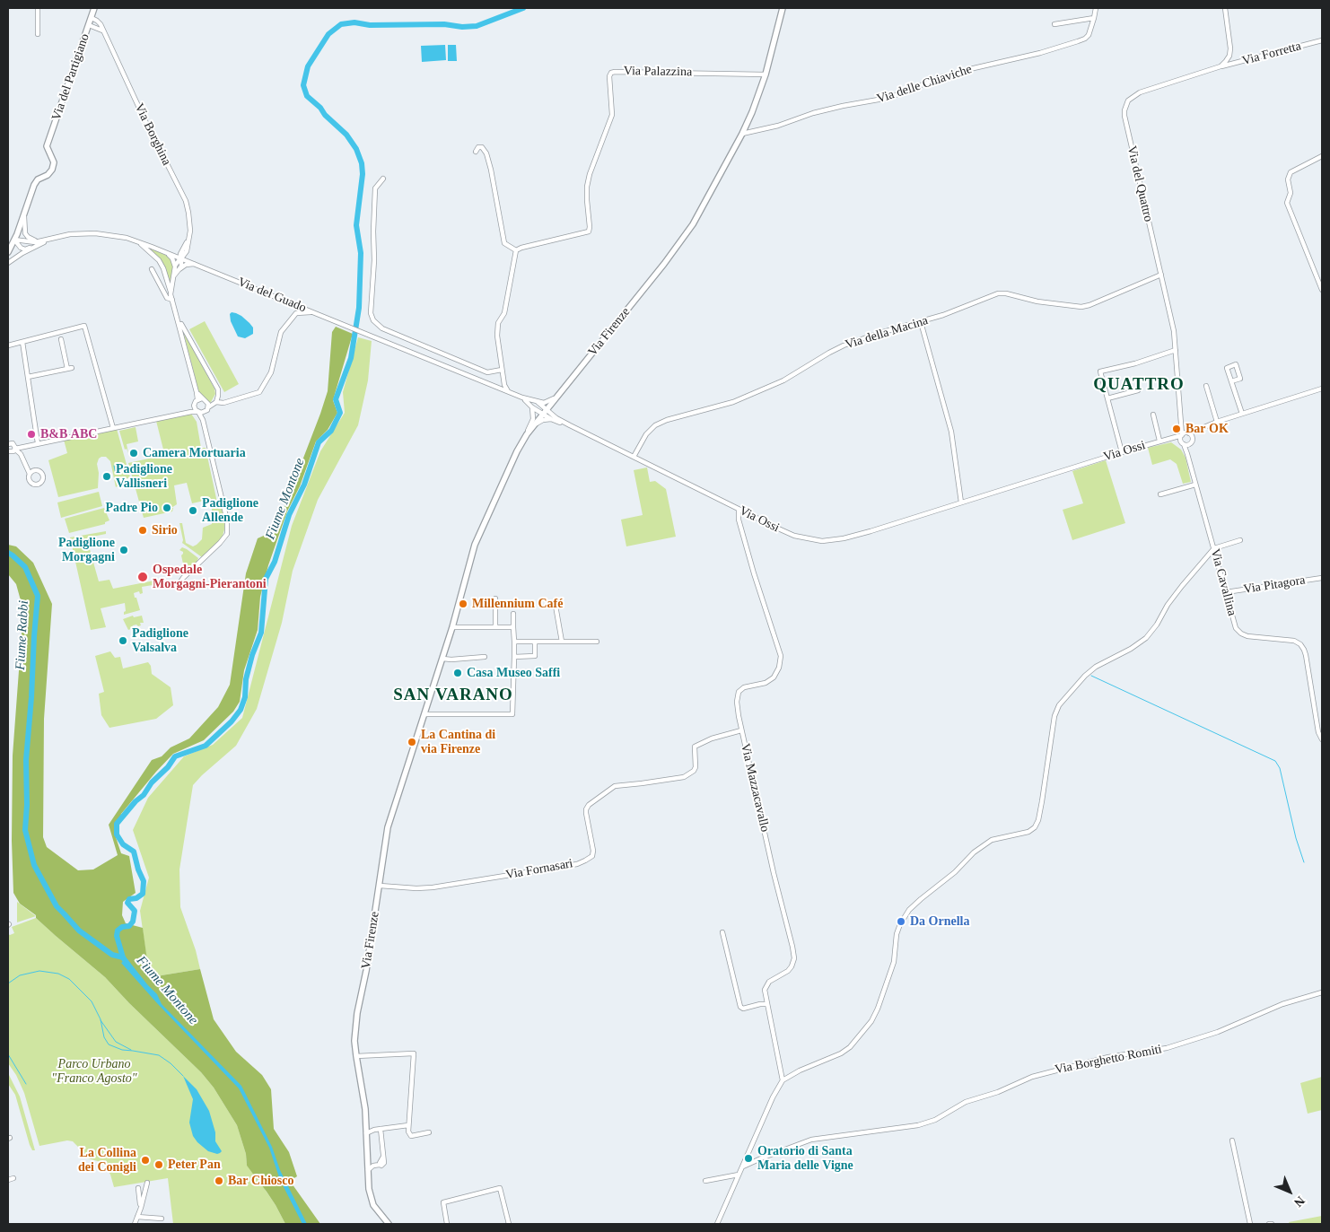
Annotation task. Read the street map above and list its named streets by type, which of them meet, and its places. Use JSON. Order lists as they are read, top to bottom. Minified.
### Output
{"streets":{"main road":["Via del Partigiano","Via Firenze"],"street":["Via Forretta","Via Palazzina","Via delle Chiaviche","Via Borghina","Via del Quattro","Via del Guado","Via della Macina","Via Ossi","Via Cavallina","Via Pitagora","Via Mazzacavallo","Via Fornasari","Via Borghetto Romiti"]},"crossings":[["Via Forretta","Via del Quattro"],["Via Palazzina","Via Firenze"],["Via del Partigiano","Via Borghina"],["Via delle Chiaviche","Via Firenze"],["Via del Quattro","Via della Macina"],["Via del Quattro","Via Ossi"],["Via del Guado","Via Firenze"],["Via del Guado","Via Ossi"],["Via Firenze","Via Ossi"],["Via Firenze","Via Fornasari"],["Via della Macina","Via Ossi"],["Via Ossi","Via Cavallina"],["Via Ossi","Via Mazzacavallo"],["Via Cavallina","Via Pitagora"],["Via Mazzacavallo","Via Fornasari"]],"districts":["QUATTRO","SAN VARANO"],"water":["Fiume Montone","Fiume Rabbi"],"parks":["Parco Urbano \"Franco Agosto\""],"places":["Bar OK","B&B ABC","Camera Mortuaria","Padiglione Vallisneri","Padre Pio","Padiglione Allende","Sirio","Padiglione Morgagni","Ospedale Morgagni-Pierantoni","Millennium Café","Padiglione Valsalva","Casa Museo Saffi","La Cantina di via Firenze","Da Ornella","Oratorio di Santa Maria delle Vigne","La Collina dei Conigli","Peter Pan","Bar Chiosco"],"north":"bottom right"}
